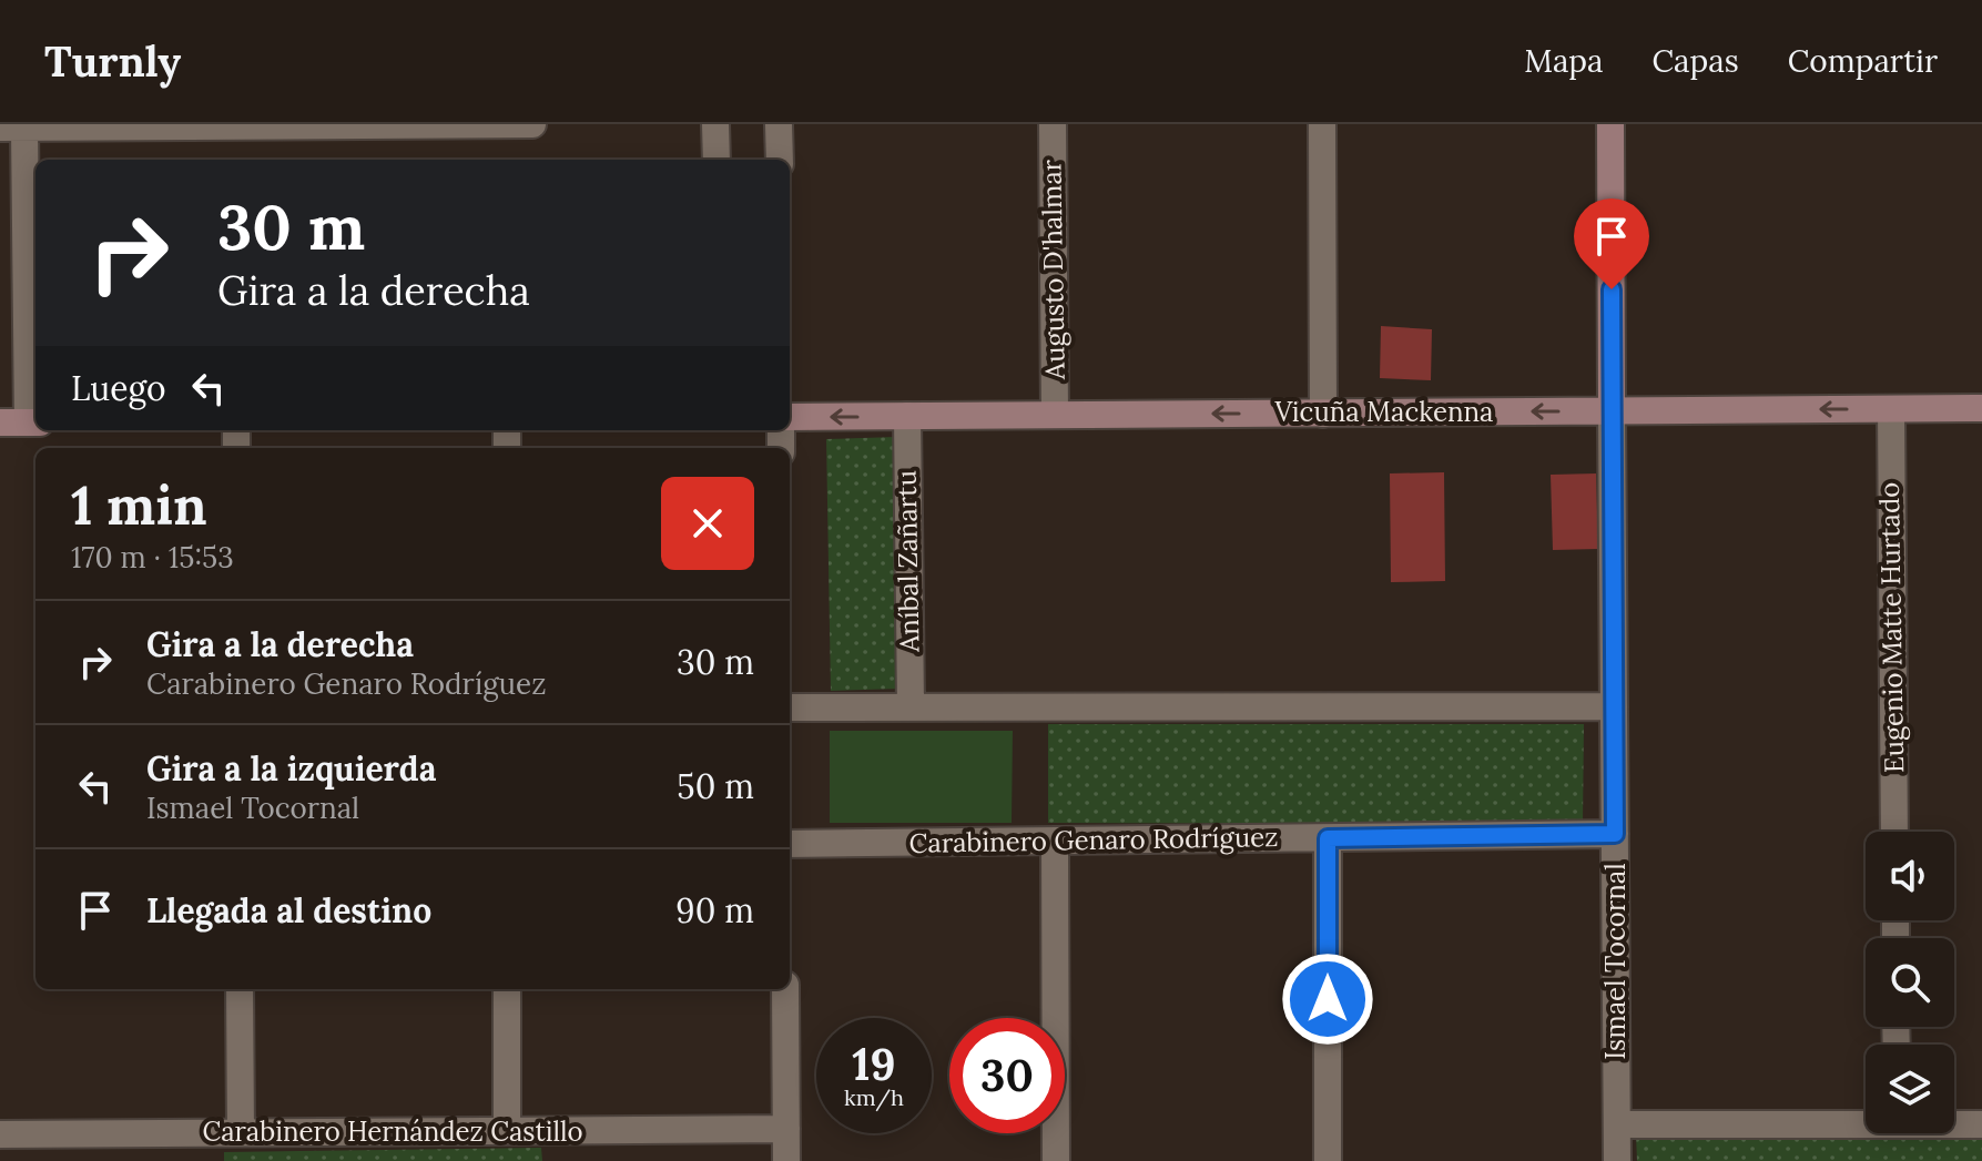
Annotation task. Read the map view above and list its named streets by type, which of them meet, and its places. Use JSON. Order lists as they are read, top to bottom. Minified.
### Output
{"streets":{"main road":["Vicuña Mackenna","Ismael Tocornal"],"street":["Augusto D'halmar","Aníbal Zañartu","Eugenio Matte Hurtado","Carabinero Genaro Rodríguez","Carabinero Hernández Castillo"]},"crossings":[["Augusto D'halmar","Vicuña Mackenna"],["Vicuña Mackenna","Aníbal Zañartu"],["Vicuña Mackenna","Eugenio Matte Hurtado"],["Vicuña Mackenna","Ismael Tocornal"],["Carabinero Genaro Rodríguez","Ismael Tocornal"]],"one_way":["Vicuña Mackenna"],"page":{"header":"Turnly","nav":["Mapa","Capas","Compartir"],"turn":["30 m","Gira a la derecha"],"then":"Luego","heading":["1 min","170 m · 15:53"],"list":[{"name":"Gira a la derecha","note":"Carabinero Genaro Rodríguez","value":"30 m"},{"name":"Gira a la izquierda","note":"Ismael Tocornal","value":"50 m"},{"name":"Llegada al destino","value":"90 m"}],"speed":"19 km/h","limit":"30"}}
